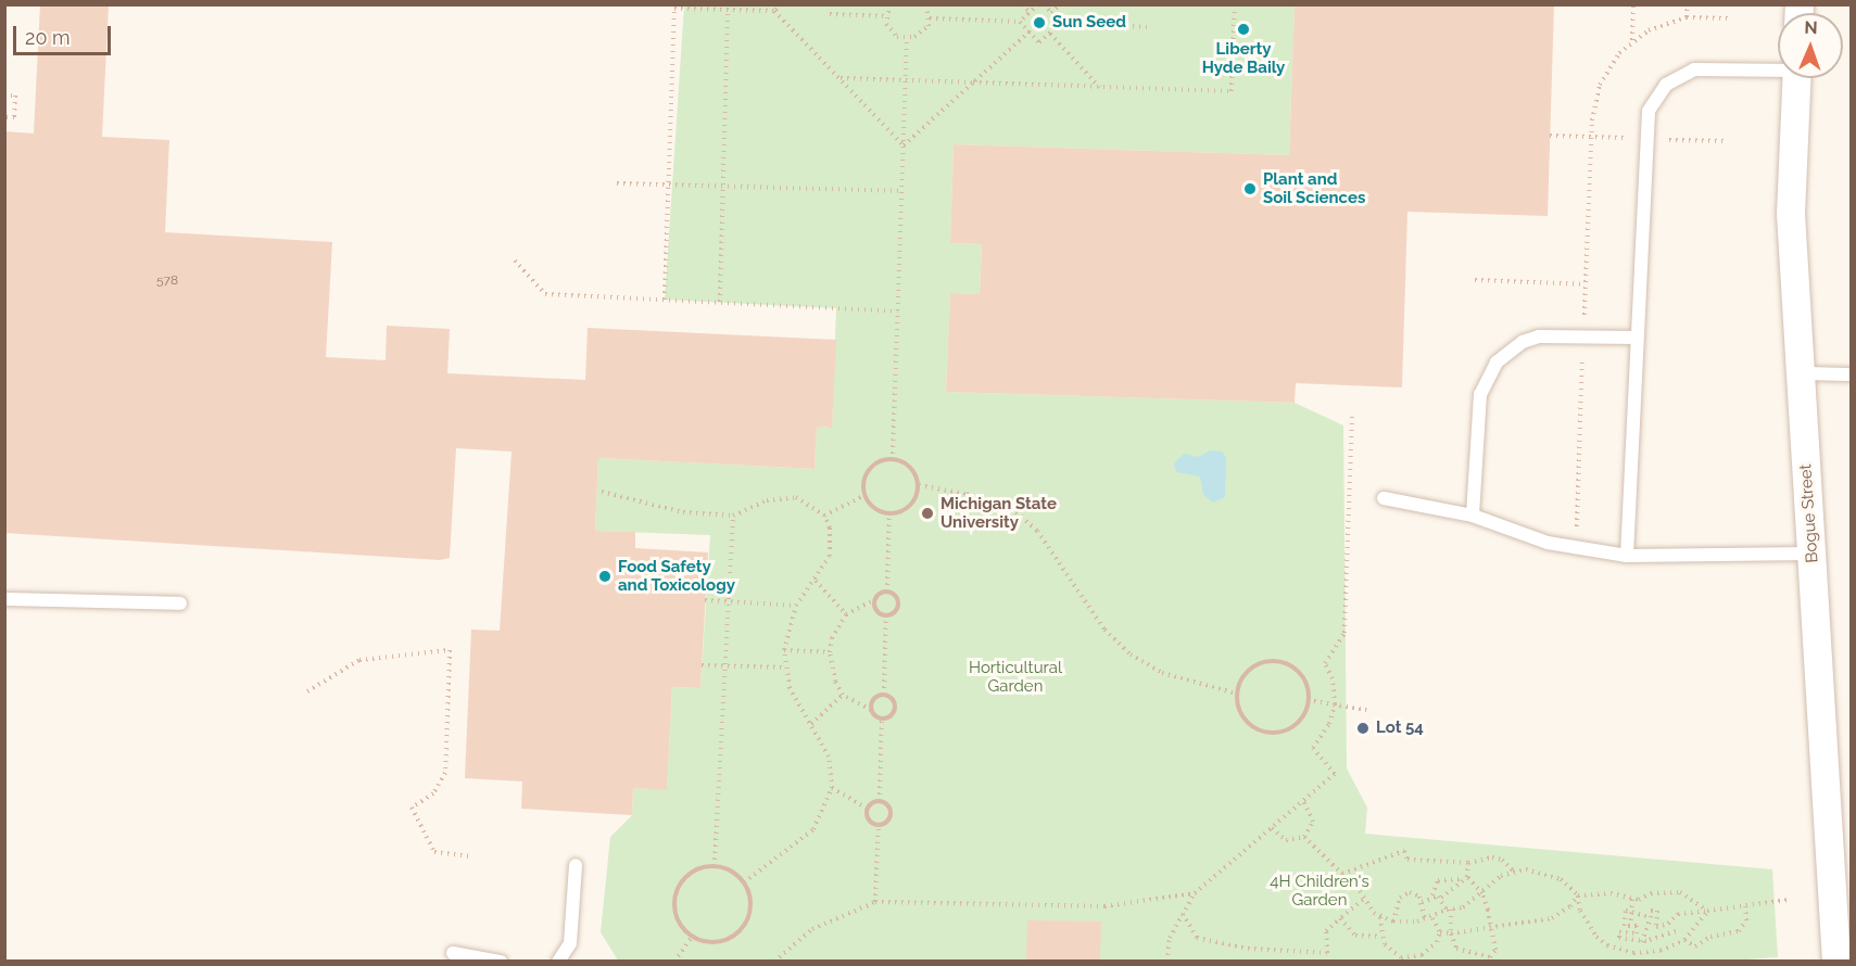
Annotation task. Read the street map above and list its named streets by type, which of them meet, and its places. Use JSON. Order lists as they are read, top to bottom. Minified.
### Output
{"streets":{"street":["Bogue Street"]},"parks":["Horticultural Garden","4H Children's Garden"],"places":["Sun Seed","Liberty Hyde Baily","Plant and Soil Sciences","Michigan State University","Food Safety and Toxicology","Lot 54"],"house_numbers":["578"],"scale_bar":"20 m","north":"top"}
